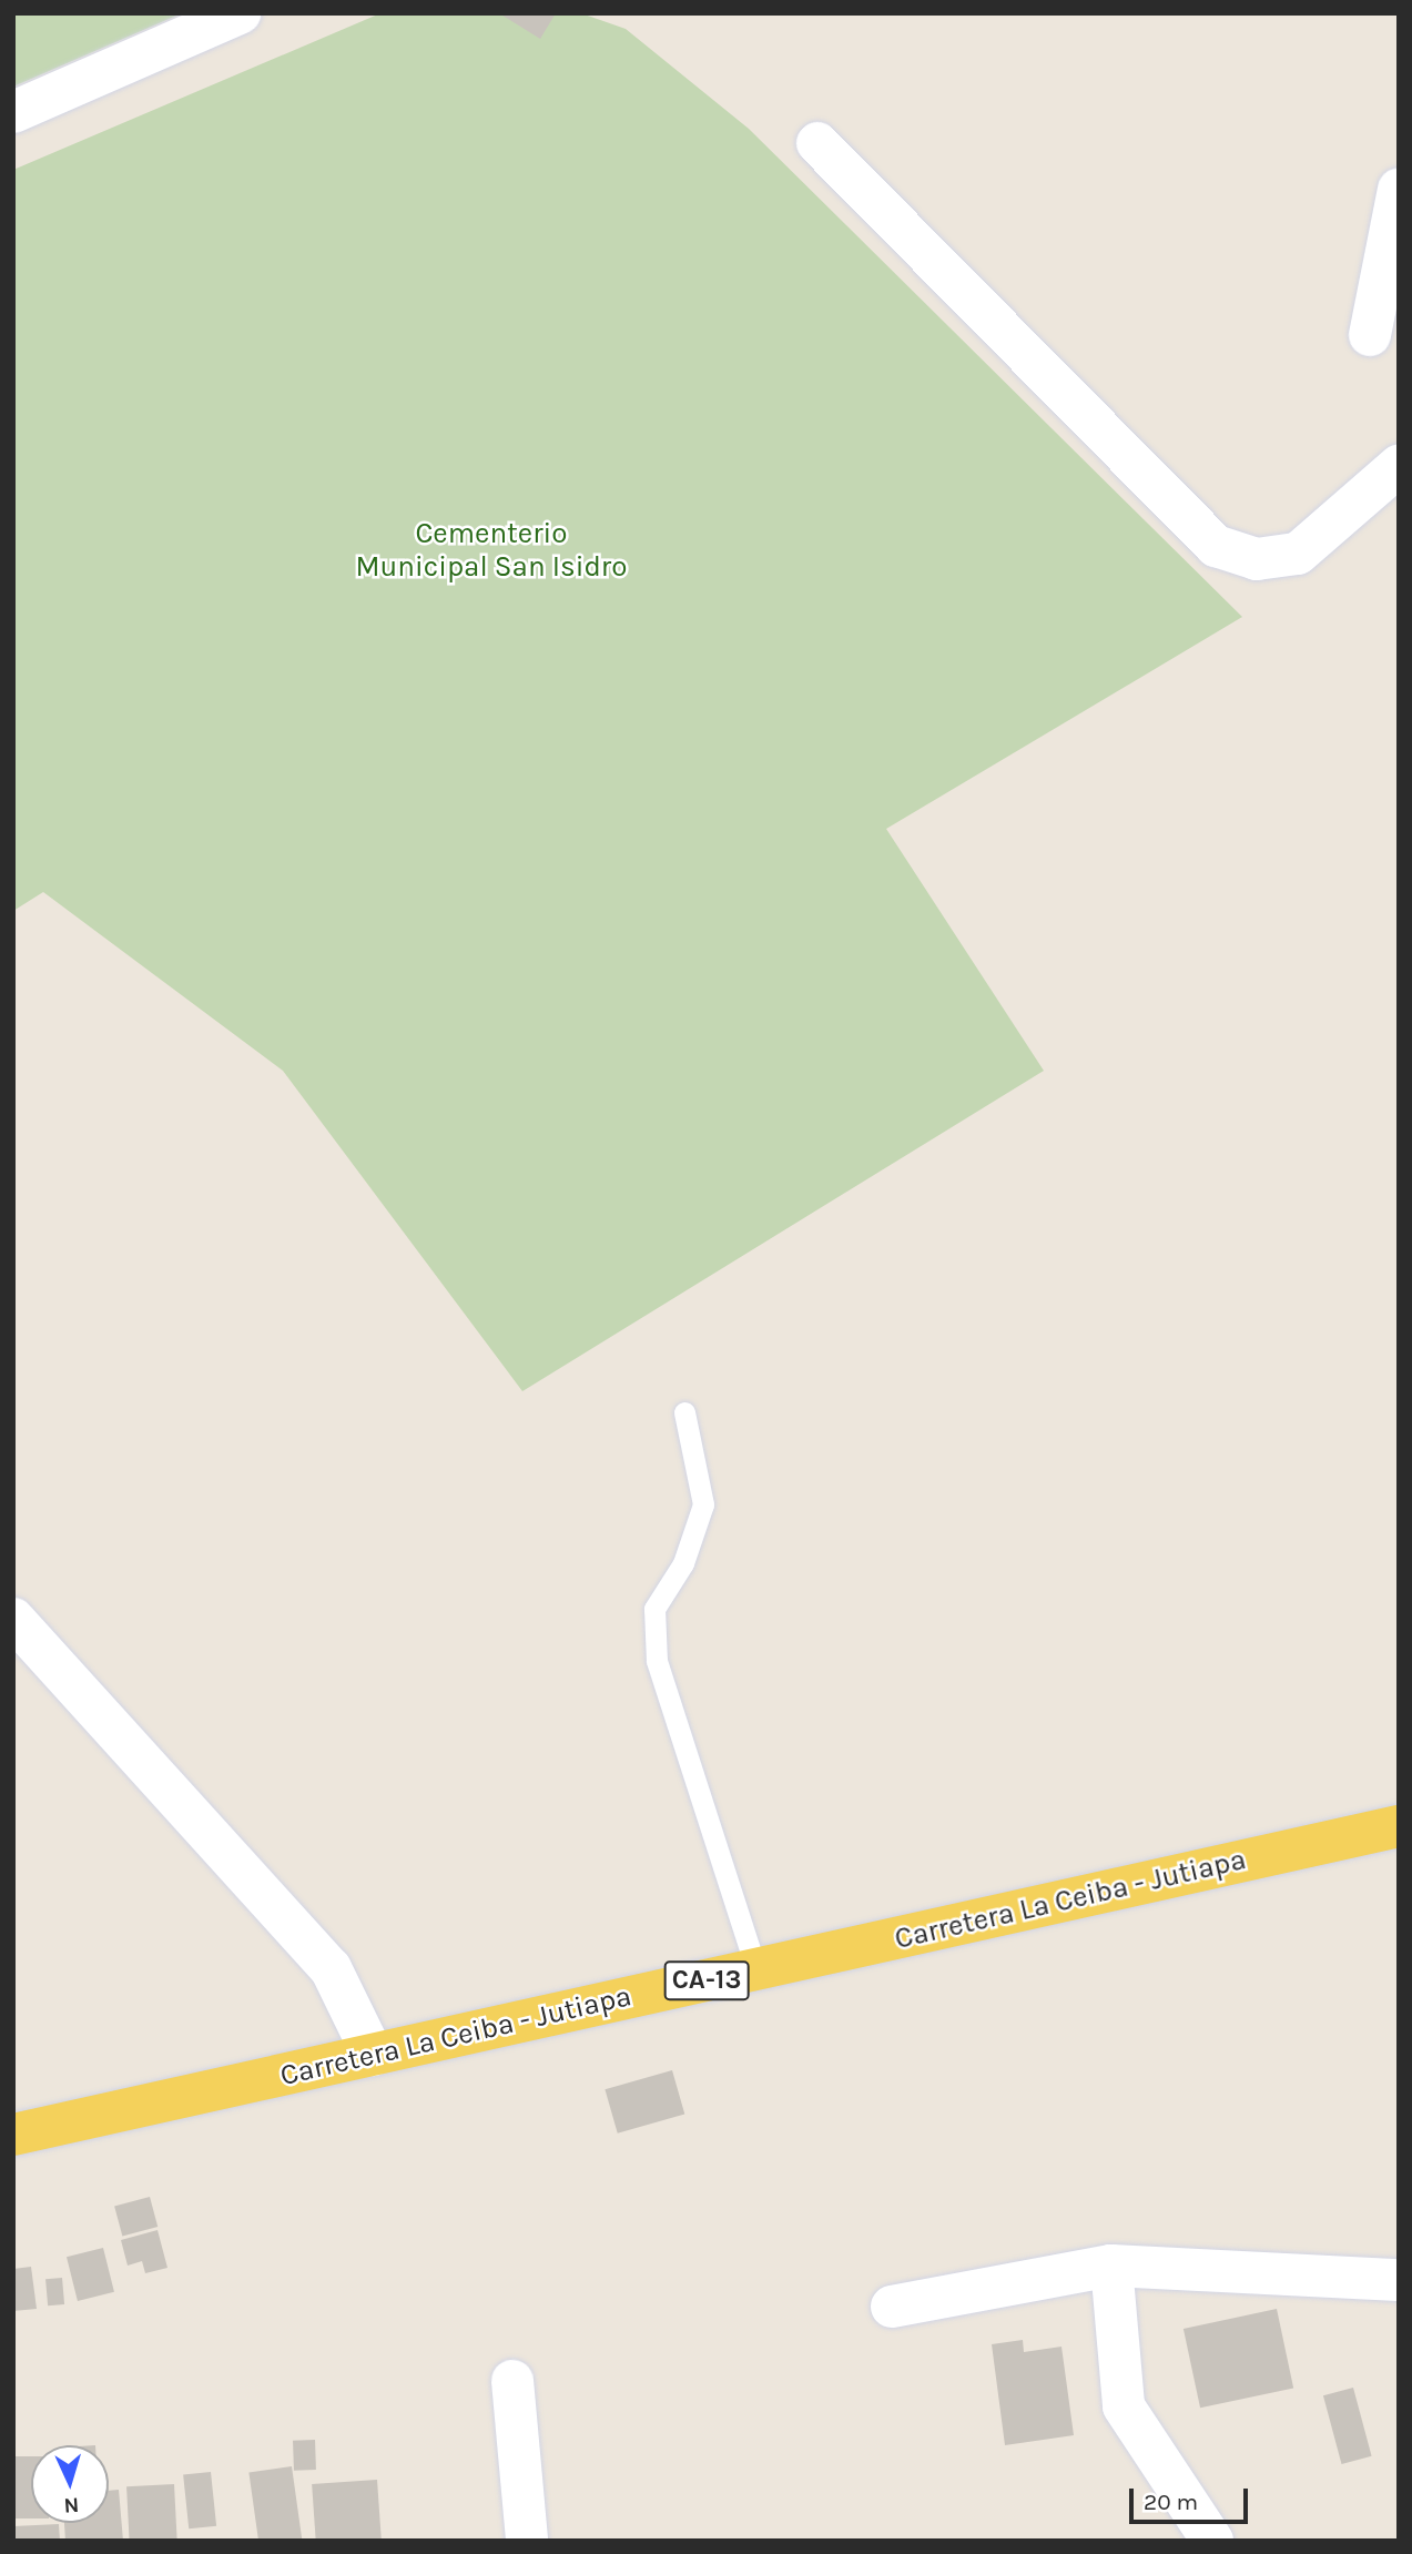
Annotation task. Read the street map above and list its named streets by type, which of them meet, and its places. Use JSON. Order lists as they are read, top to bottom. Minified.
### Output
{"streets":{"main road":["Carretera La Ceiba - Jutiapa","CA-13"]},"parks":["Cementerio Municipal San Isidro"],"scale_bar":"20 m","north":"bottom"}
